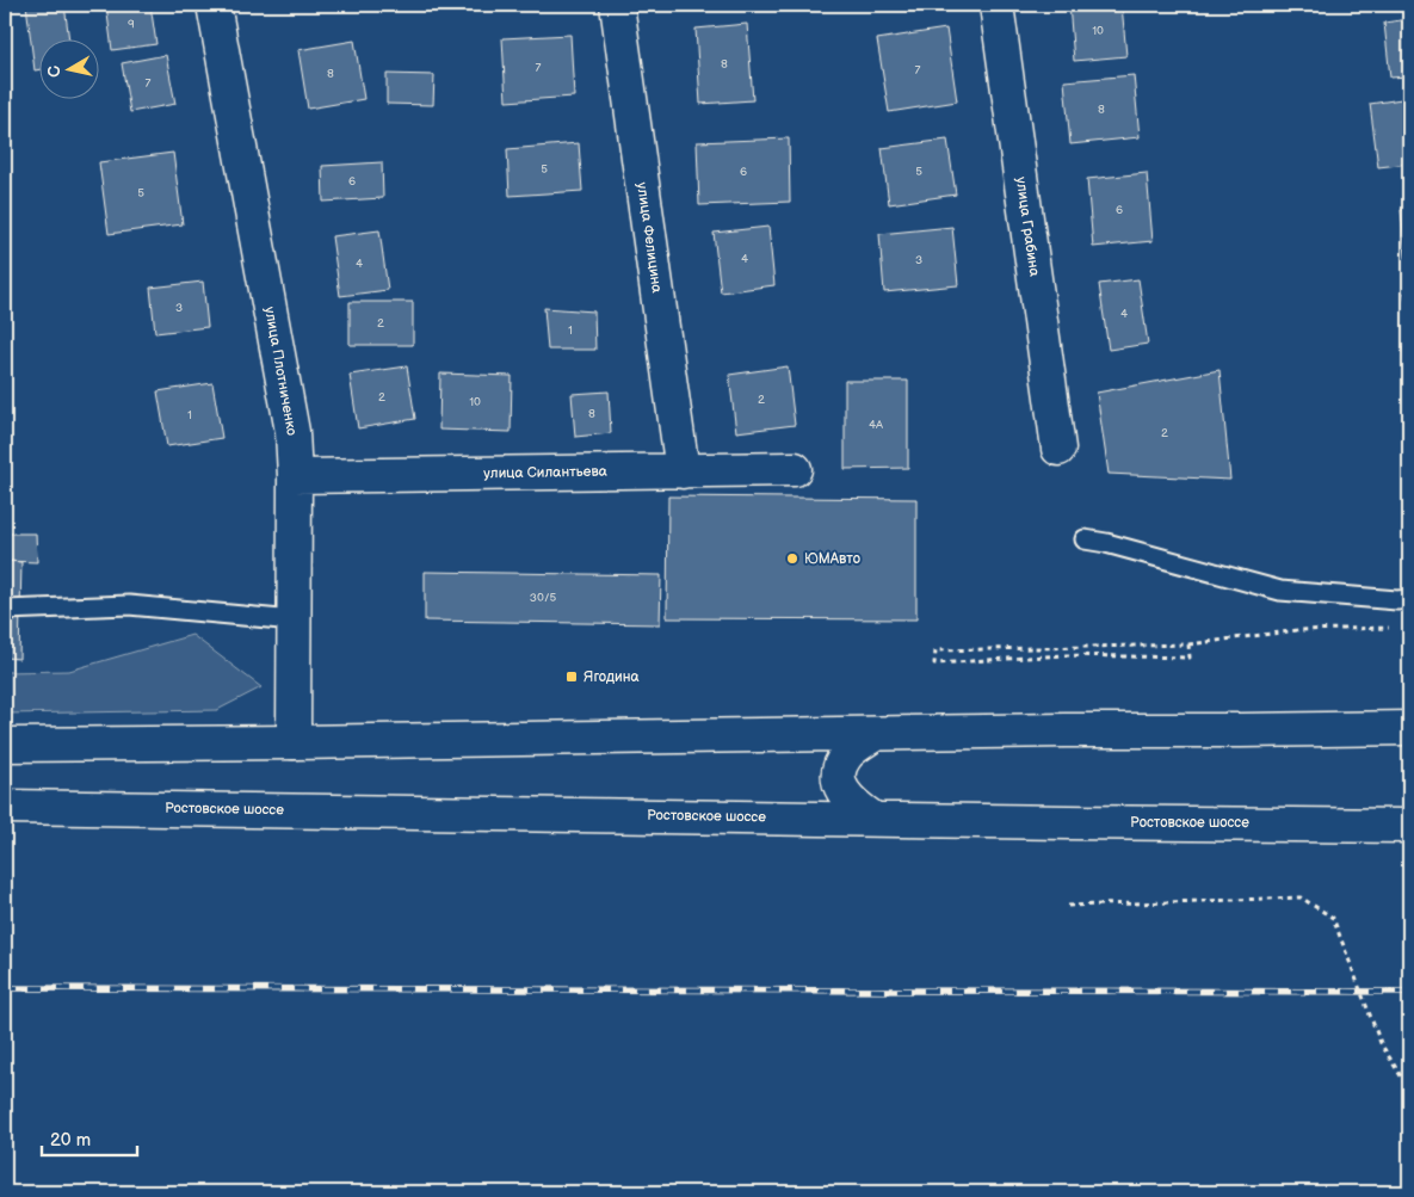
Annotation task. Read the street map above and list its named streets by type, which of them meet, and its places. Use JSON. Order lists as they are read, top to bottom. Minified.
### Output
{"streets":{"main road":["улица Грабина","улица Фелицина","улица Плотниченко","улица Силантьева","Ростовское шоссе"]},"crossings":[["улица Фелицина","улица Силантьева"],["улица Плотниченко","улица Силантьева"]],"places":{"other":["ЮМАвто"],"transit":["Ягодина"]},"house_numbers":["9","10","8","7","7","8","7","8","5","6","5","6","5","6","4","3","4","3","4","2","1","2","2","10","8","1","4А","2","30/5"],"scale_bar":"20 m","north":"left"}
